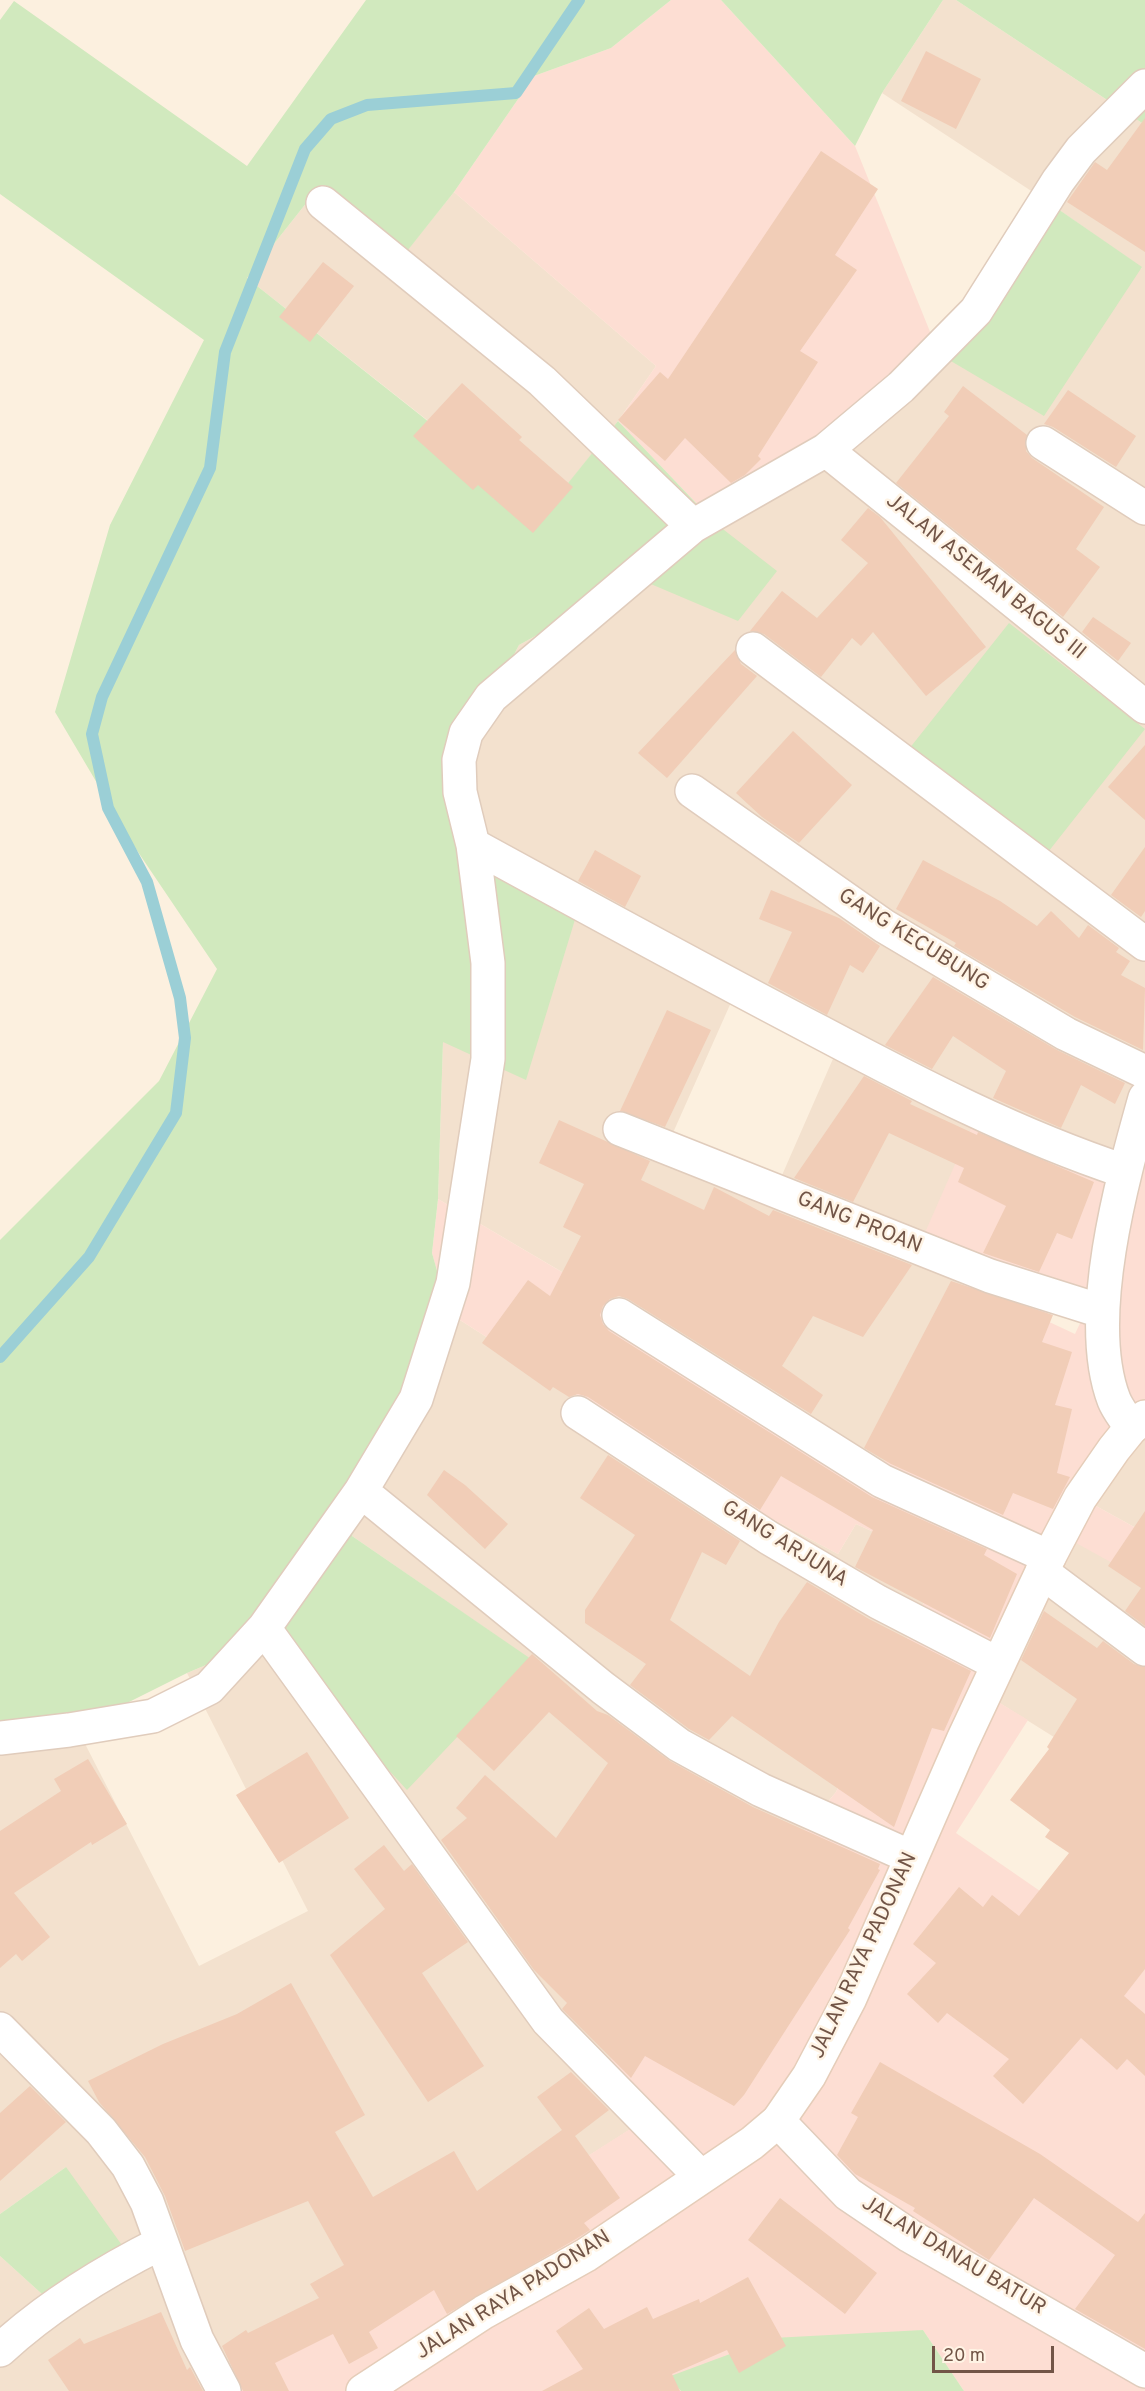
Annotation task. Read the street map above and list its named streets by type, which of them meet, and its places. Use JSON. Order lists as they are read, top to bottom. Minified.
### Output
{"streets":{"street":["JALAN ASEMAN BAGUS III","GANG KECUBUNG","GANG PROAN","GANG ARJUNA","JALAN RAYA PADONAN","JALAN DANAU BATUR"]},"crossings":[["GANG ARJUNA","JALAN RAYA PADONAN"],["JALAN RAYA PADONAN","JALAN DANAU BATUR"]],"scale_bar":"20 m"}
